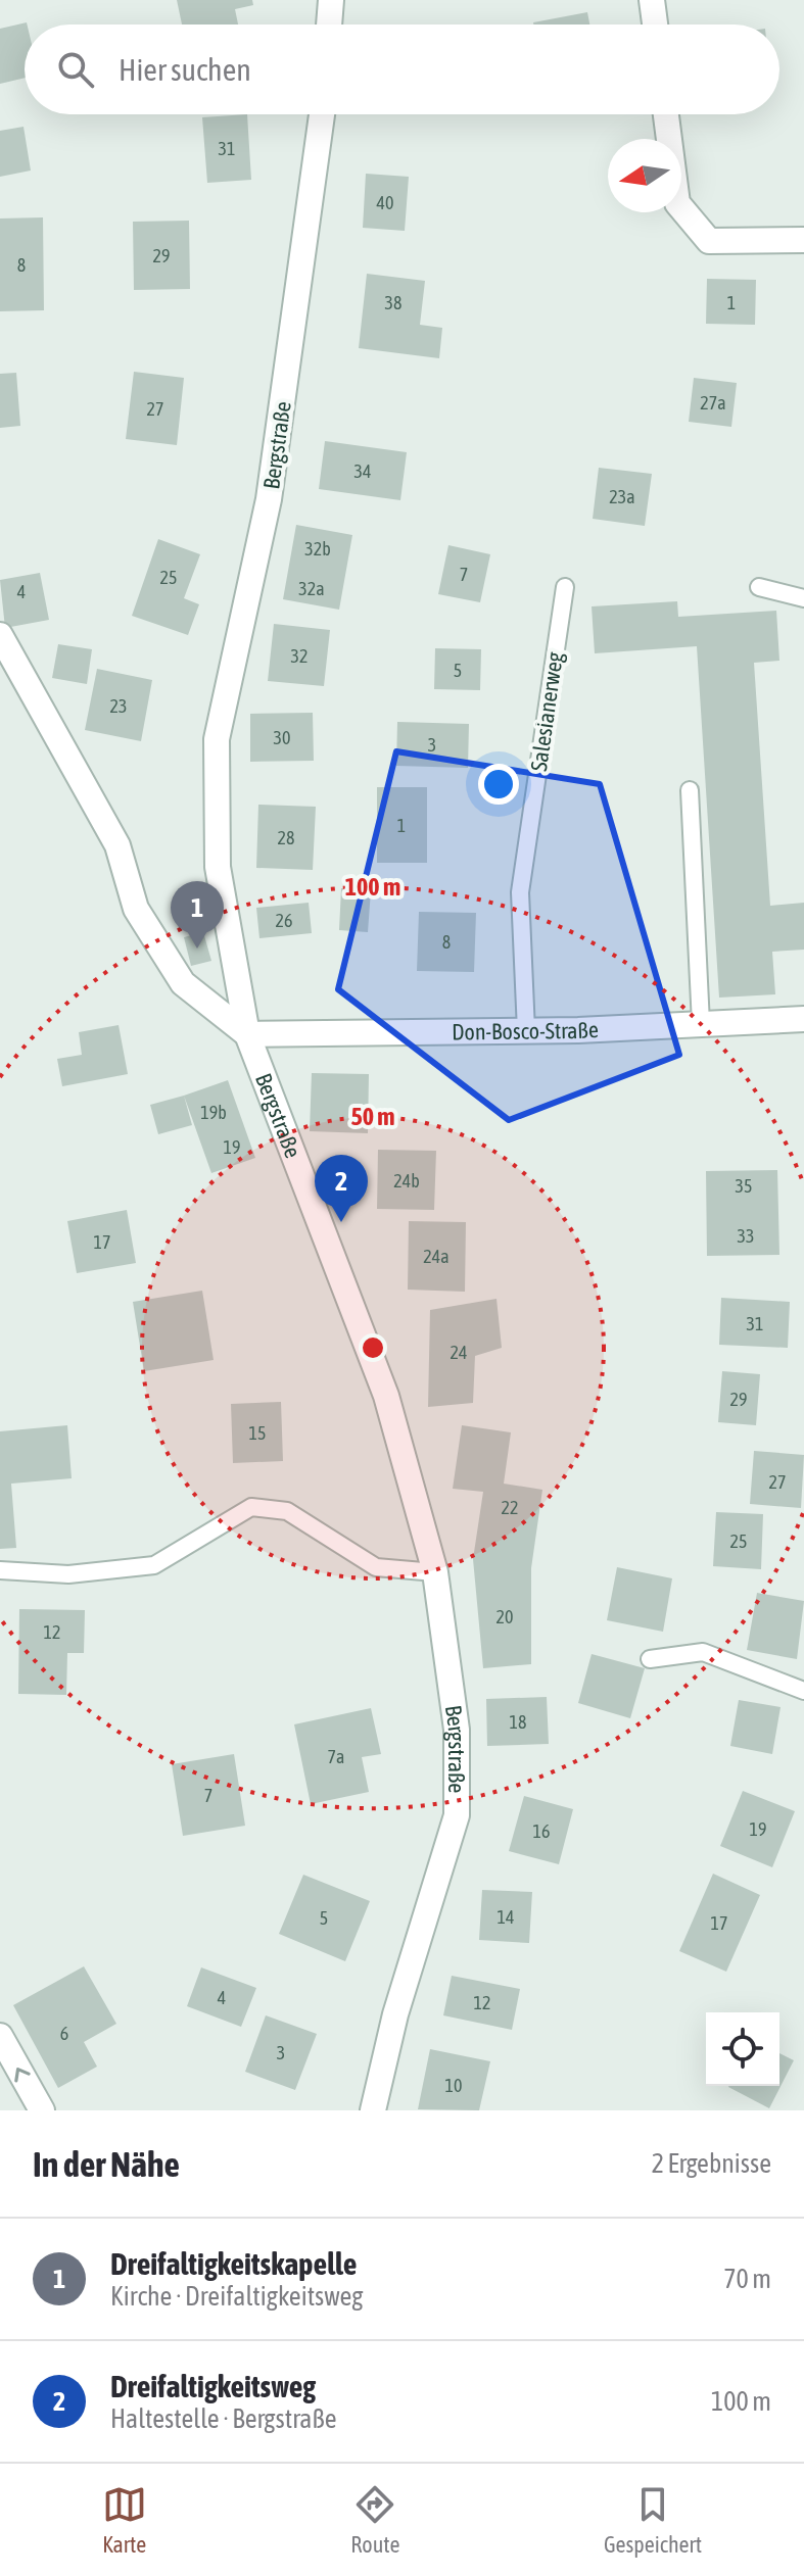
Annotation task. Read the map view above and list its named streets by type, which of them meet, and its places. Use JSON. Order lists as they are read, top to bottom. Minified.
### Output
{"streets":{"street":["Bergstraße","Don-Bosco-Straße"],"lane":["Salesianerweg"]},"crossings":[["Bergstraße","Don-Bosco-Straße"],["Salesianerweg","Don-Bosco-Straße"]],"house_numbers":["31","40","29","8","38","1","27a","27","34","23a","32b","7","25","32a","4","32","5","23","30","3","1","28","26","8","19b","19","24b","35","33","17","24a","31","24","29","15","27","22","25","20","12","18","7a","7","19","16","14","5","17","4","12","6","3","10"],"north":"left","page":{"search":"Hier suchen","pins":["1","2"],"heading":["In der Nähe","2 Ergebnisse"],"list":[{"mark":"1","name":"Dreifaltigkeitskapelle","note":"Kirche · Dreifaltigkeitsweg","value":"70 m"},{"mark":"2","name":"Dreifaltigkeitsweg","note":"Haltestelle · Bergstraße","value":"100 m"}],"nav":["Karte","Route","Gespeichert"]},"rings":["100 m","50 m"]}
